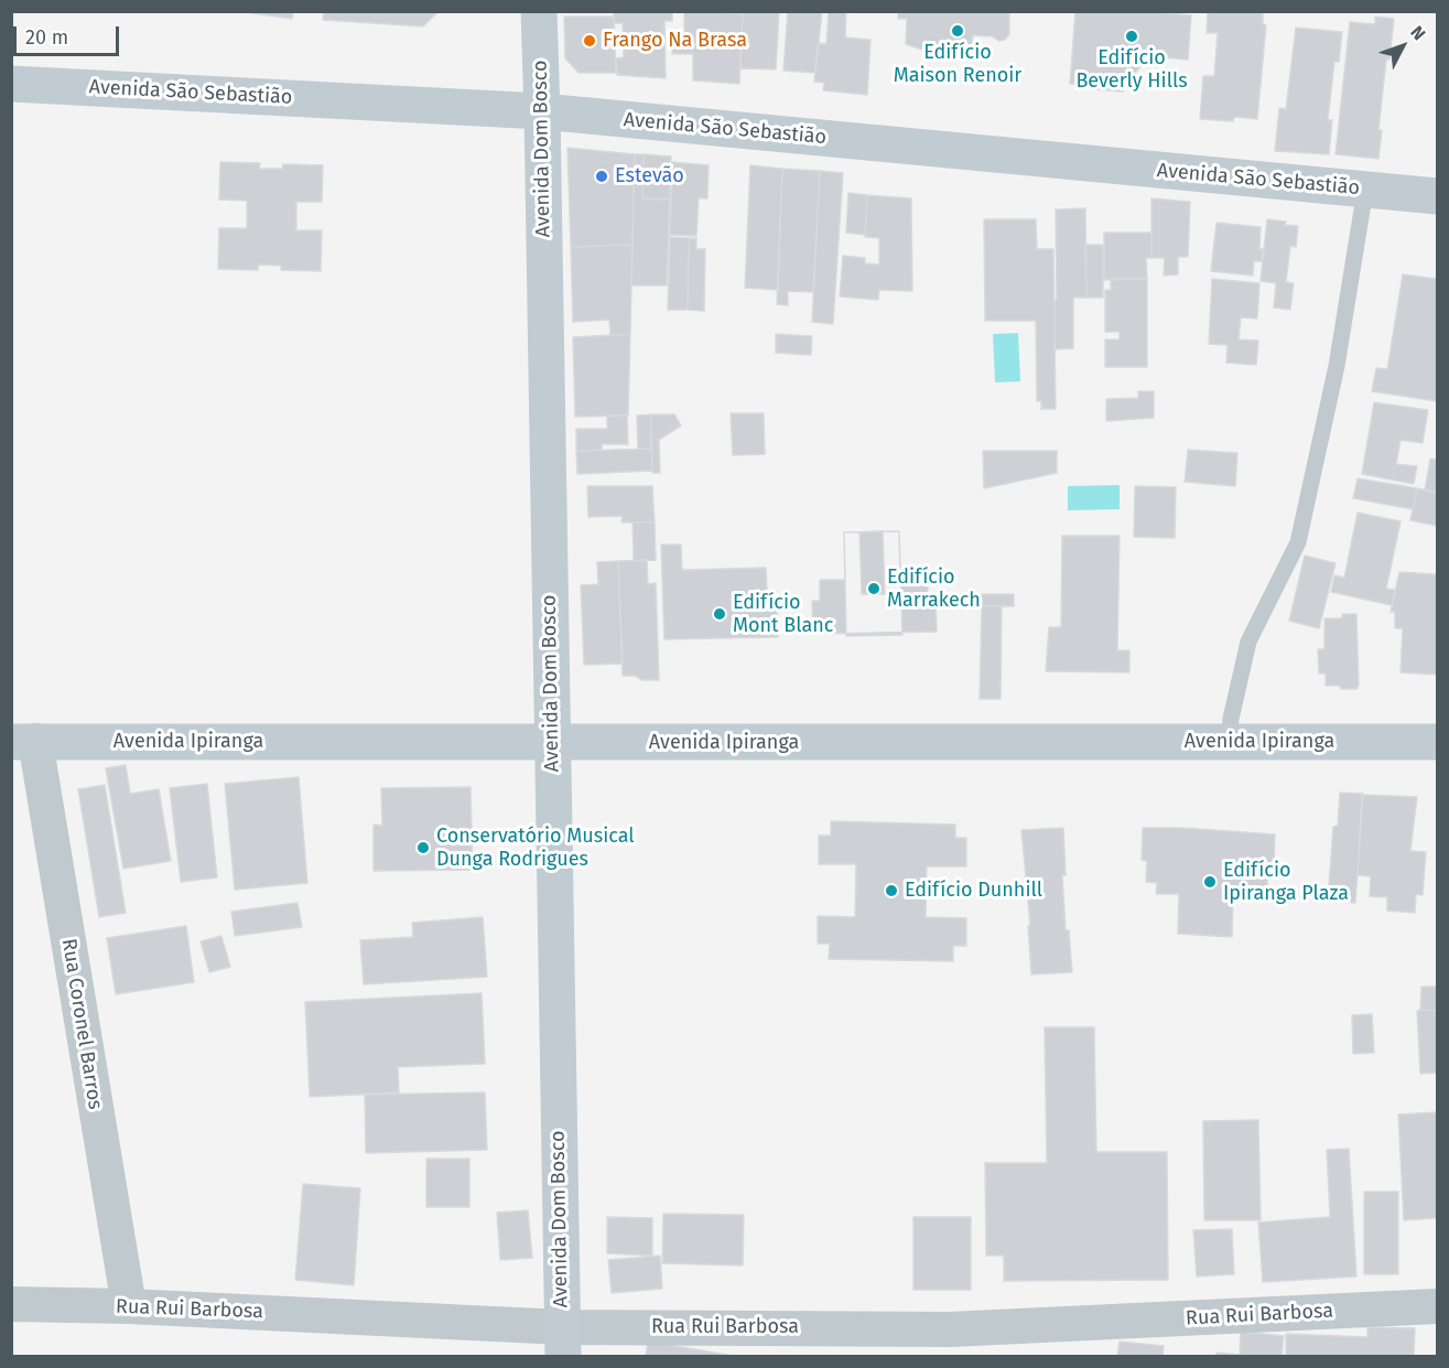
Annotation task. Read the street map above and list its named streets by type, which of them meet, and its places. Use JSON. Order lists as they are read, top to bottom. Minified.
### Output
{"streets":{"street":["Avenida São Sebastião","Avenida Dom Bosco","Avenida Ipiranga","Rua Coronel Barros","Rua Rui Barbosa"]},"crossings":[["Avenida São Sebastião","Avenida Dom Bosco"],["Avenida Dom Bosco","Avenida Ipiranga"],["Avenida Dom Bosco","Rua Rui Barbosa"],["Avenida Ipiranga","Rua Coronel Barros"],["Rua Coronel Barros","Rua Rui Barbosa"]],"places":["Edifício Maison Renoir","Edifício Beverly Hills","Frango Na Brasa","Estevão","Edifício Marrakech","Edifício Mont Blanc","Conservatório Musical Dunga Rodrigues","Edifício Ipiranga Plaza","Edifício Dunhill"],"scale_bar":"20 m","north":"top right"}
